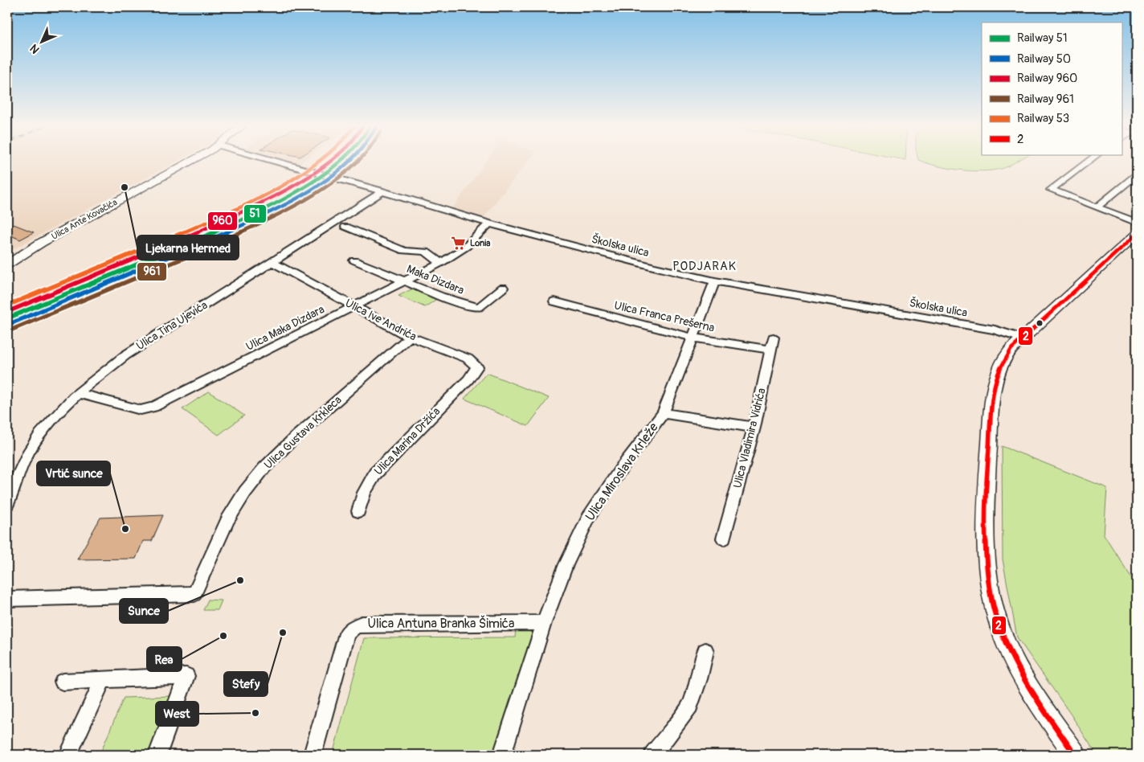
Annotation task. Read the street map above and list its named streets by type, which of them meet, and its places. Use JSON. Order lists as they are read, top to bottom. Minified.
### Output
{"streets":{"main road":["Ulica Ante Kovačića"],"street":["Školska ulica","Maka Dizdara","Ulica Franca Prešerna","Ulica Ive Andrića","Ulica Tina Ujevića","Ulica Maka Dizdara","Ulica Gustava Krkleca","Ulica Vladimira Vidrića","Ulica Marina Držića","Ulica Miroslava Krleže","Ulica Antuna Branka Šimića"]},"crossings":[["Školska ulica","Ulica Tina Ujevića"],["Školska ulica","Ulica Maka Dizdara"],["Školska ulica","Ulica Miroslava Krleže"],["Maka Dizdara","Ulica Maka Dizdara"],["Ulica Franca Prešerna","Ulica Vladimira Vidrića"],["Ulica Franca Prešerna","Ulica Miroslava Krleže"],["Ulica Ive Andrića","Ulica Tina Ujevića"],["Ulica Ive Andrića","Ulica Maka Dizdara"],["Ulica Ive Andrića","Ulica Gustava Krkleca"],["Ulica Ive Andrića","Ulica Marina Držića"],["Ulica Tina Ujevića","Ulica Maka Dizdara"],["Ulica Miroslava Krleže","Ulica Antuna Branka Šimića"]],"districts":["PODJARAK"],"places":{"other":["Ljekarna Hermed","Vrtić sunce","Sunce","Stefy","Rea","West"],"supermarket":["Lonia"]},"lines":["rail line 51","rail line 50","rail line 960","rail line 961","rail line 53","transit line 2"],"legend":["Railway 51","Railway 50","Railway 960","Railway 961","Railway 53","2"],"north":"bottom left"}
